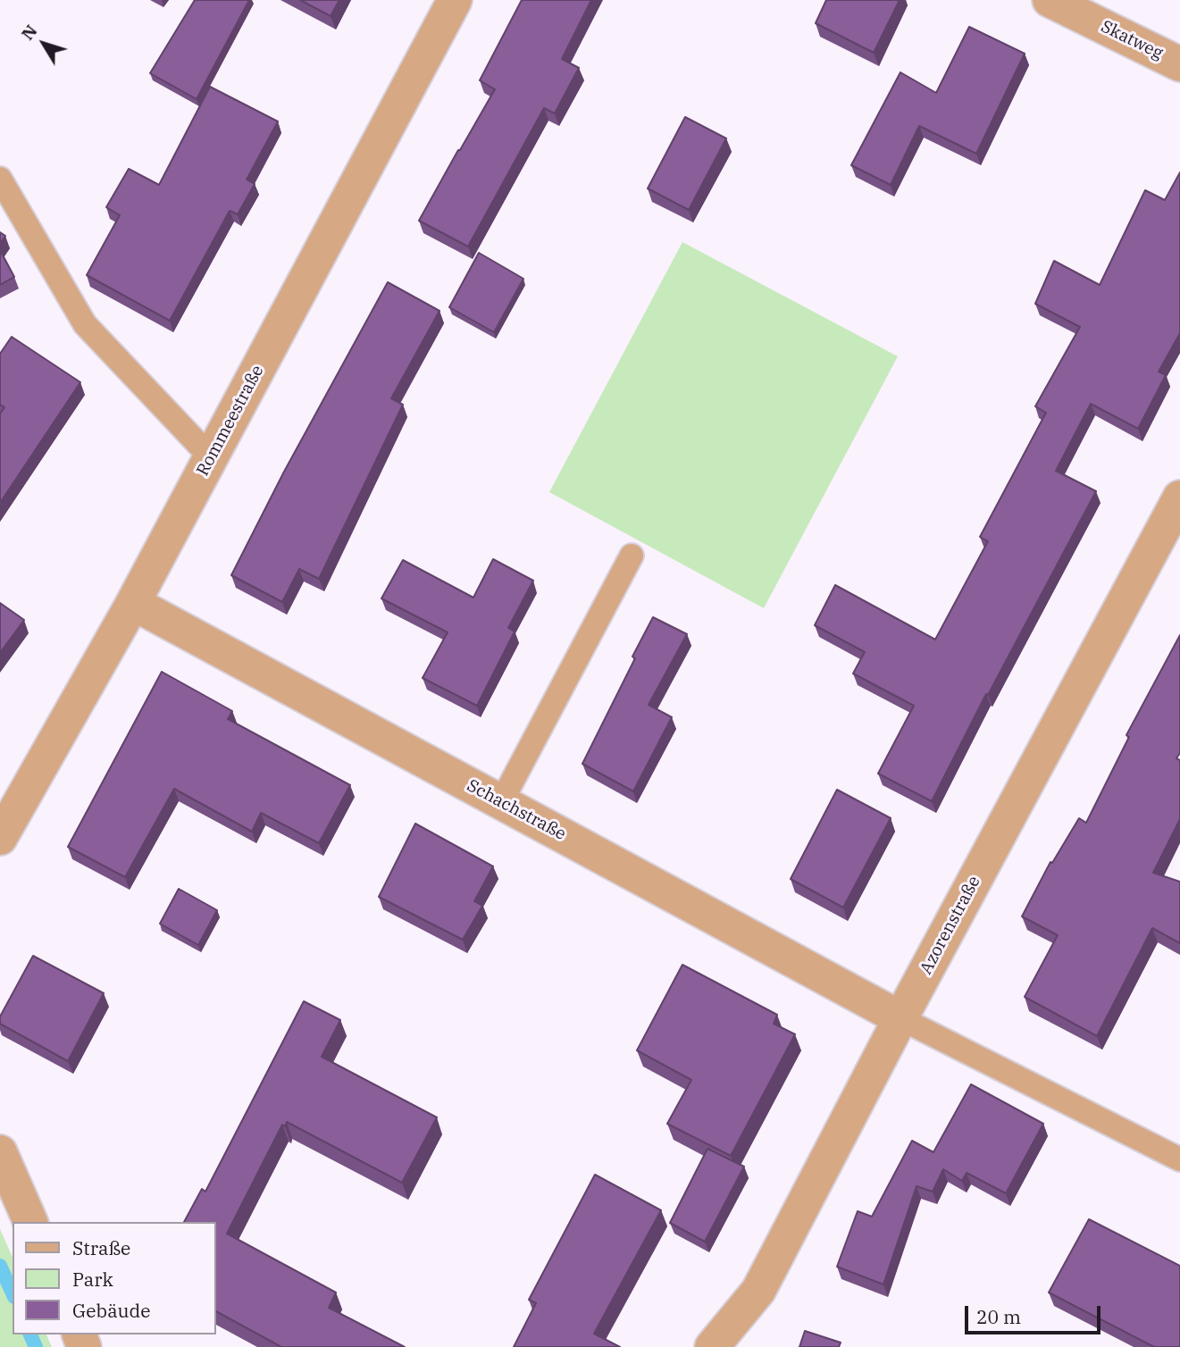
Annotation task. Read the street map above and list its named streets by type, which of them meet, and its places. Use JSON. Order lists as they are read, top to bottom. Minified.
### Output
{"streets":{"street":["Skatweg","Rommeestraße","Schachstraße","Azorenstraße"]},"crossings":[["Rommeestraße","Schachstraße"],["Schachstraße","Azorenstraße"]],"legend":["Straße","Park","Gebäude"],"scale_bar":"20 m","north":"top left"}
